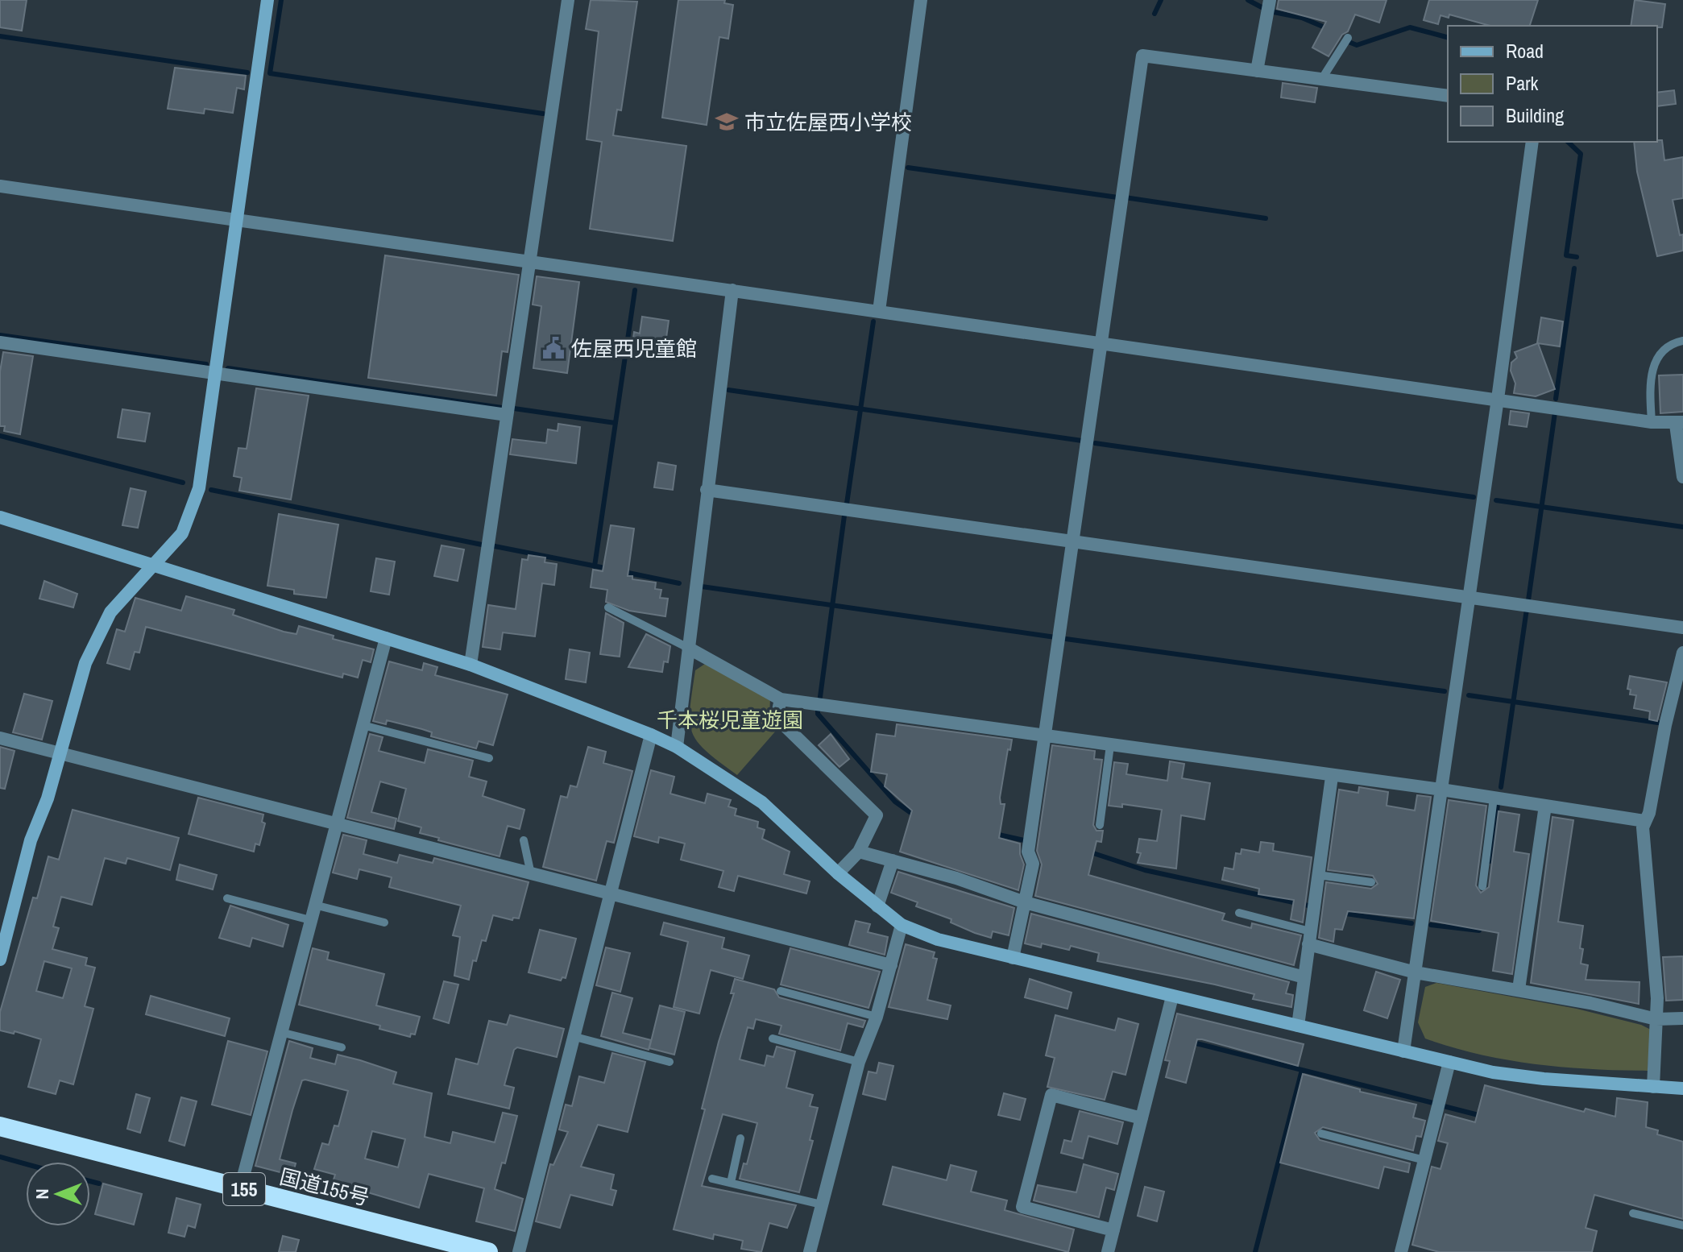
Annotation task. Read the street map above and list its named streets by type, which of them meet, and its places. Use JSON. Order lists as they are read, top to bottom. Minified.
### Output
{"streets":{"highway":["国道155号","155"]},"parks":["千本桜児童遊園"],"places":{"school or university":["市立佐屋西小学校"],"public building":["佐屋西児童館"]},"legend":["Road","Park","Building"],"north":"left"}
